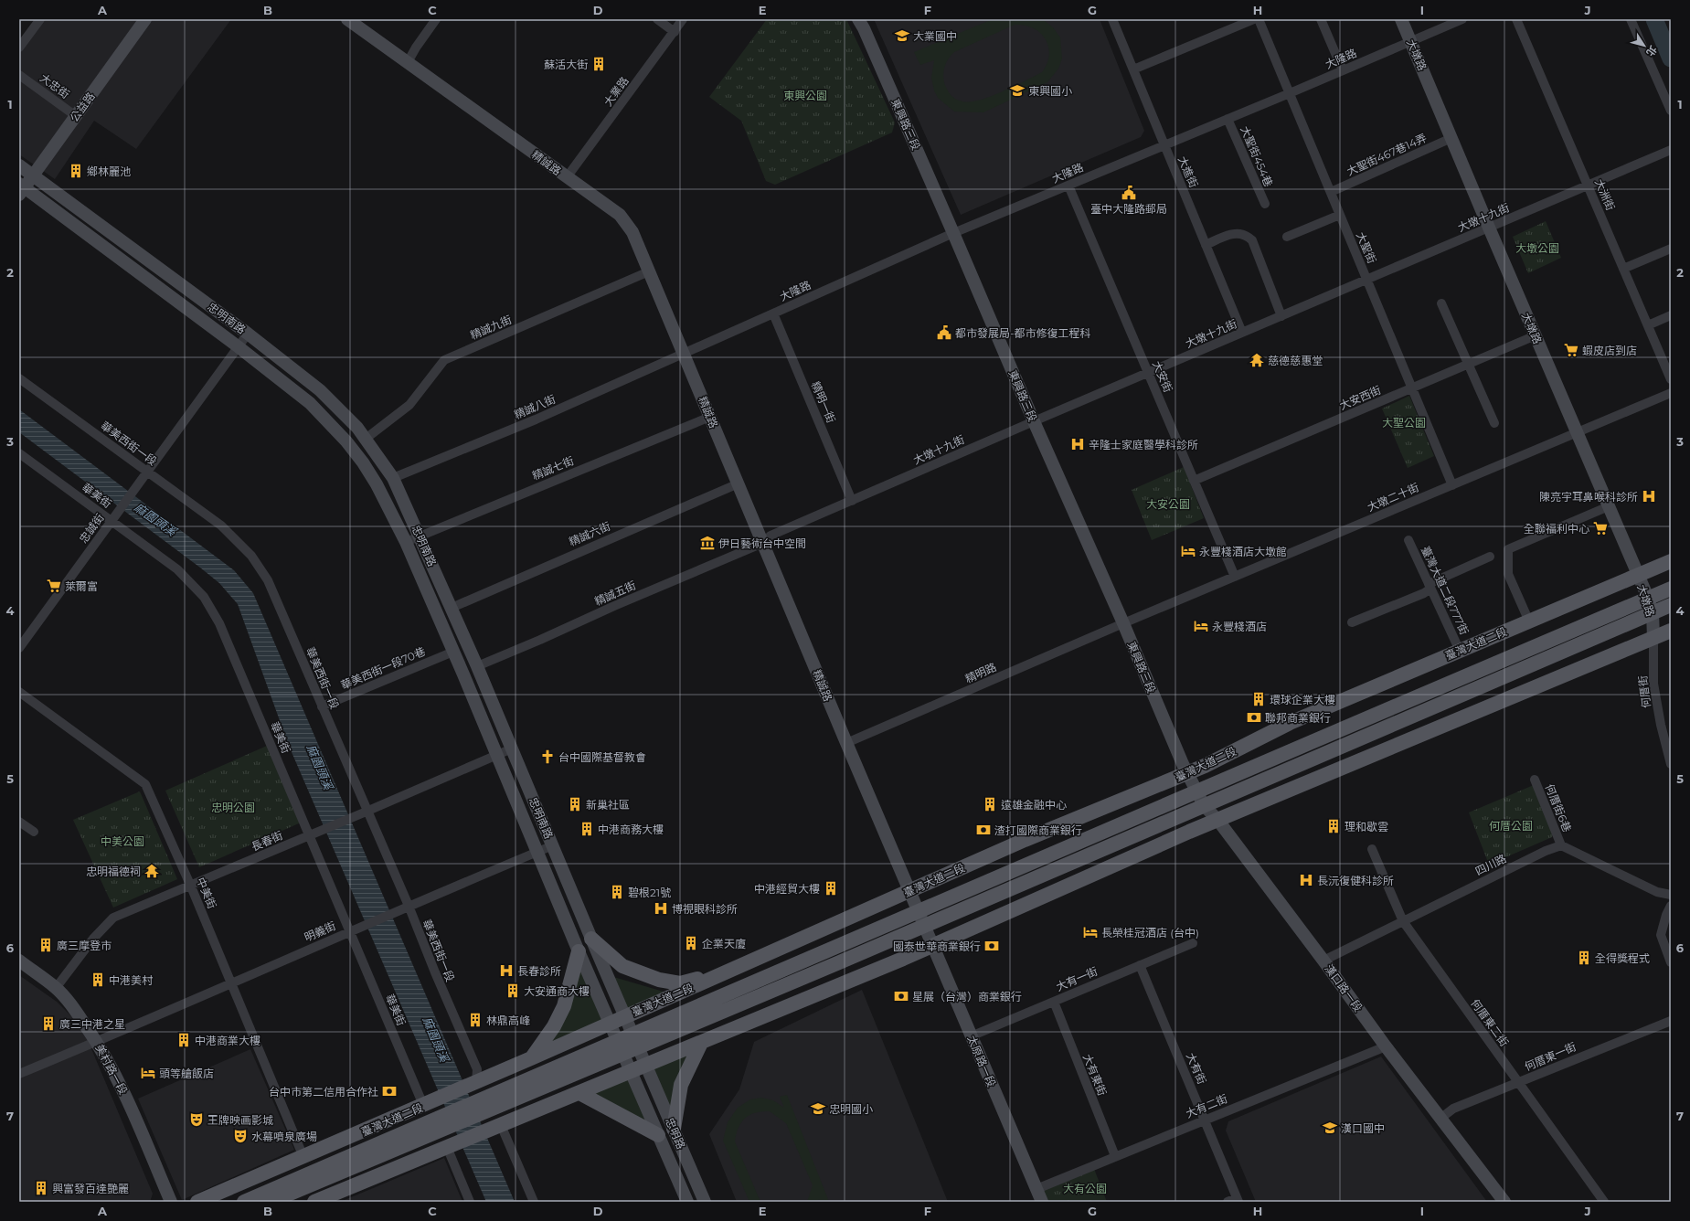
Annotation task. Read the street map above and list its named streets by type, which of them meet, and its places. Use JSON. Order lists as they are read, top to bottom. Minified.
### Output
{"streets":{"main road":["臺灣大道二段"],"street":["大墩路","大隆路","大忠街","大業路","公益路","東興路三段","大聖街467巷14弄","大聖街454巷","精誠路","大進街","大洲街","大墩十九街","大聖街","忠明南路","精誠九街","大安街","大安西街","精明一街","精誠八街","華美西街一段","精誠七街","華美街","大墩二十街","忠誠街","精誠六街","臺灣大道二段777街","精誠五街","華美西街一段70巷","精明路","何厝街","何厝街6巷","長春街","四川路","中美街","明義街","大有一街","漢口路一段","何厝東二街","何厝東一街","太原路一段","大有街","美村路一段","大有東街","大有二街","忠明路"]},"crossings":[["大墩路","大隆路"],["大墩路","大聖街467巷14弄"],["大墩路","大墩十九街"],["大墩路","大安西街"],["大墩路","大墩二十街"],["大墩路","臺灣大道二段"],["大墩路","何厝街"],["大隆路","東興路三段"],["大隆路","大聖街454巷"],["大隆路","精誠路"],["大隆路","大進街"],["大隆路","大聖街"],["大隆路","大安街"],["大隆路","精明一街"],["大隆路","精誠八街"],["大忠街","公益路"],["大業路","精誠路"],["公益路","忠明南路"],["東興路三段","大墩十九街"],["東興路三段","大墩二十街"],["東興路三段","臺灣大道二段"],["東興路三段","精明路"],["東興路三段","漢口路一段"],["大聖街467巷14弄","大聖街"],["精誠路","大墩十九街"],["精誠路","精誠九街"],["精誠路","精誠八街"],["精誠路","精誠七街"],["精誠路","精誠六街"],["精誠路","精誠五街"],["精誠路","臺灣大道二段"],["精誠路","精明路"],["精誠路","太原路一段"],["大進街","大墩十九街"],["大洲街","大墩十九街"],["大墩十九街","大聖街"],["大墩十九街","大安街"],["大墩十九街","精明一街"],["大墩十九街","精誠五街"],["大聖街","大安西街"],["大聖街","大墩二十街"],["忠明南路","精誠九街"],["忠明南路","精誠八街"],["忠明南路","精誠七街"],["忠明南路","忠誠街"],["忠明南路","精誠六街"],["忠明南路","精誠五街"],["忠明南路","臺灣大道二段"],["忠明南路","華美西街一段70巷"],["忠明南路","長春街"],["忠明南路","明義街"],["忠明南路","忠明路"],["大安街","大安西街"],["大安街","大墩二十街"],["華美西街一段","忠誠街"],["華美西街一段","臺灣大道二段"],["華美西街一段","華美西街一段70巷"],["華美西街一段","長春街"],["華美西街一段","明義街"],["華美街","忠誠街"],["華美街","臺灣大道二段"],["華美街","長春街"],["華美街","明義街"],["大墩二十街","精明路"],["臺灣大道二段777街","臺灣大道二段"],["臺灣大道二段","中美街"],["臺灣大道二段","漢口路一段"],["臺灣大道二段","太原路一段"],["何厝街6巷","四川路"],["長春街","中美街"],["長春街","美村路一段"],["四川路","漢口路一段"],["四川路","何厝東二街"],["中美街","明義街"],["明義街","美村路一段"],["大有一街","太原路一段"],["大有一街","大有街"],["大有一街","大有東街"],["漢口路一段","何厝東一街"],["漢口路一段","大有二街"],["何厝東二街","何厝東一街"],["太原路一段","大有二街"],["大有街","大有二街"],["大有東街","大有二街"]],"water":["麻園頭溪"],"parks":["東興公園","大墩公園","大聖公園","大安公園","忠明公園","何厝公園","中美公園","大有公園"],"places":{"school or university":["大業國中","東興國小","忠明國小","漢口國中"],"building":["蘇活大街","鄉林麗池","環球企業大樓","新巢社區","遠雄金融中心","理和歇雲","中港商務大樓","中港經貿大樓","碧根21號","企業天廈","廣三摩登市","全得獎程式","中港美村","大安通商大樓","林鼎高峰","廣三中港之星","中港商業大樓","興富發百達艷麗"],"public building":["臺中大隆路郵局","都市發展局-都市修復工程科"],"supermarket":["蝦皮店到店","全聯福利中心","萊爾富"],"temple":["慈德慈惠堂","忠明福德祠"],"hospital":["辛隆士家庭醫學科診所","陳亮宇耳鼻喉科診所","長沅復健科診所","博視眼科診所","長春診所"],"museum":["伊日藝術台中空間"],"hotel":["永豐棧酒店大墩館","永豐棧酒店","長榮桂冠酒店 (台中)","頭等艙飯店"],"bank":["聯邦商業銀行","渣打國際商業銀行","國泰世華商業銀行","星展（台灣）商業銀行","台中市第二信用合作社"],"church":["台中國際基督教會"],"theatre":["王牌映画影城","水幕噴泉廣場"]},"north":"bottom right","grid":{"columns":["A","B","C","D","E","F","G","H","I","J"],"rows":["1","2","3","4","5","6","7"]}}
